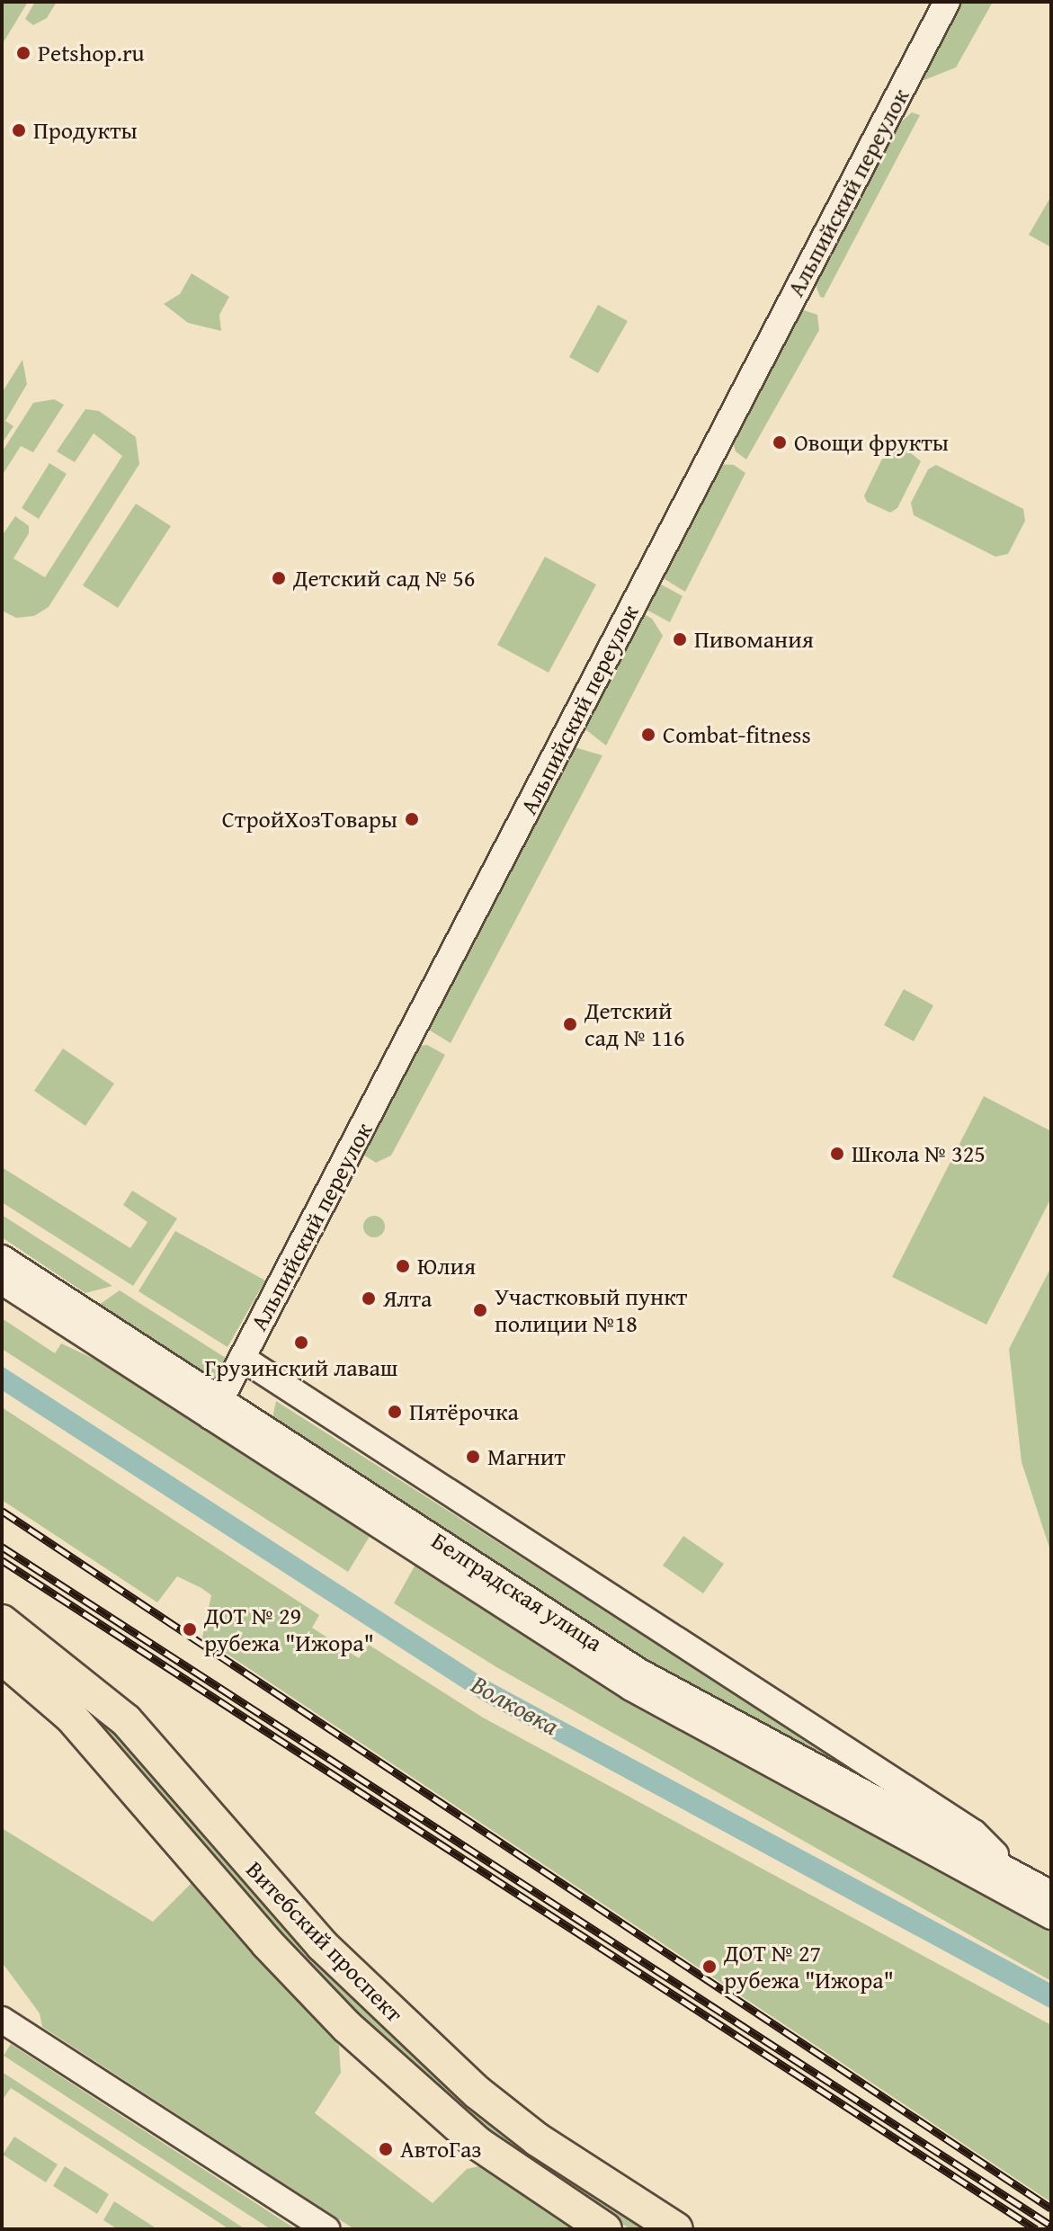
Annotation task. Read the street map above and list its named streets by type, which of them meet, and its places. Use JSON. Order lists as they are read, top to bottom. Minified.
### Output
{"streets":{"main road":["Витебский проспект"],"street":["Альпийский переулок","Белградская улица"]},"crossings":[["Альпийский переулок","Белградская улица"]],"water":["Волковка"],"places":["Petshop.ru","Продукты","Овощи фрукты","Детский сад № 56","Пивомания","Combat-fitness","СтройХозТовары","Детский сад № 116","Школа № 325","Юлия","Ялта","Участковый пункт полиции №18","Грузинский лаваш","Пятёрочка","Магнит","ДОТ № 29 рубежа \"Ижора\"","ДОТ № 27 рубежа \"Ижора\"","АвтоГаз"]}
